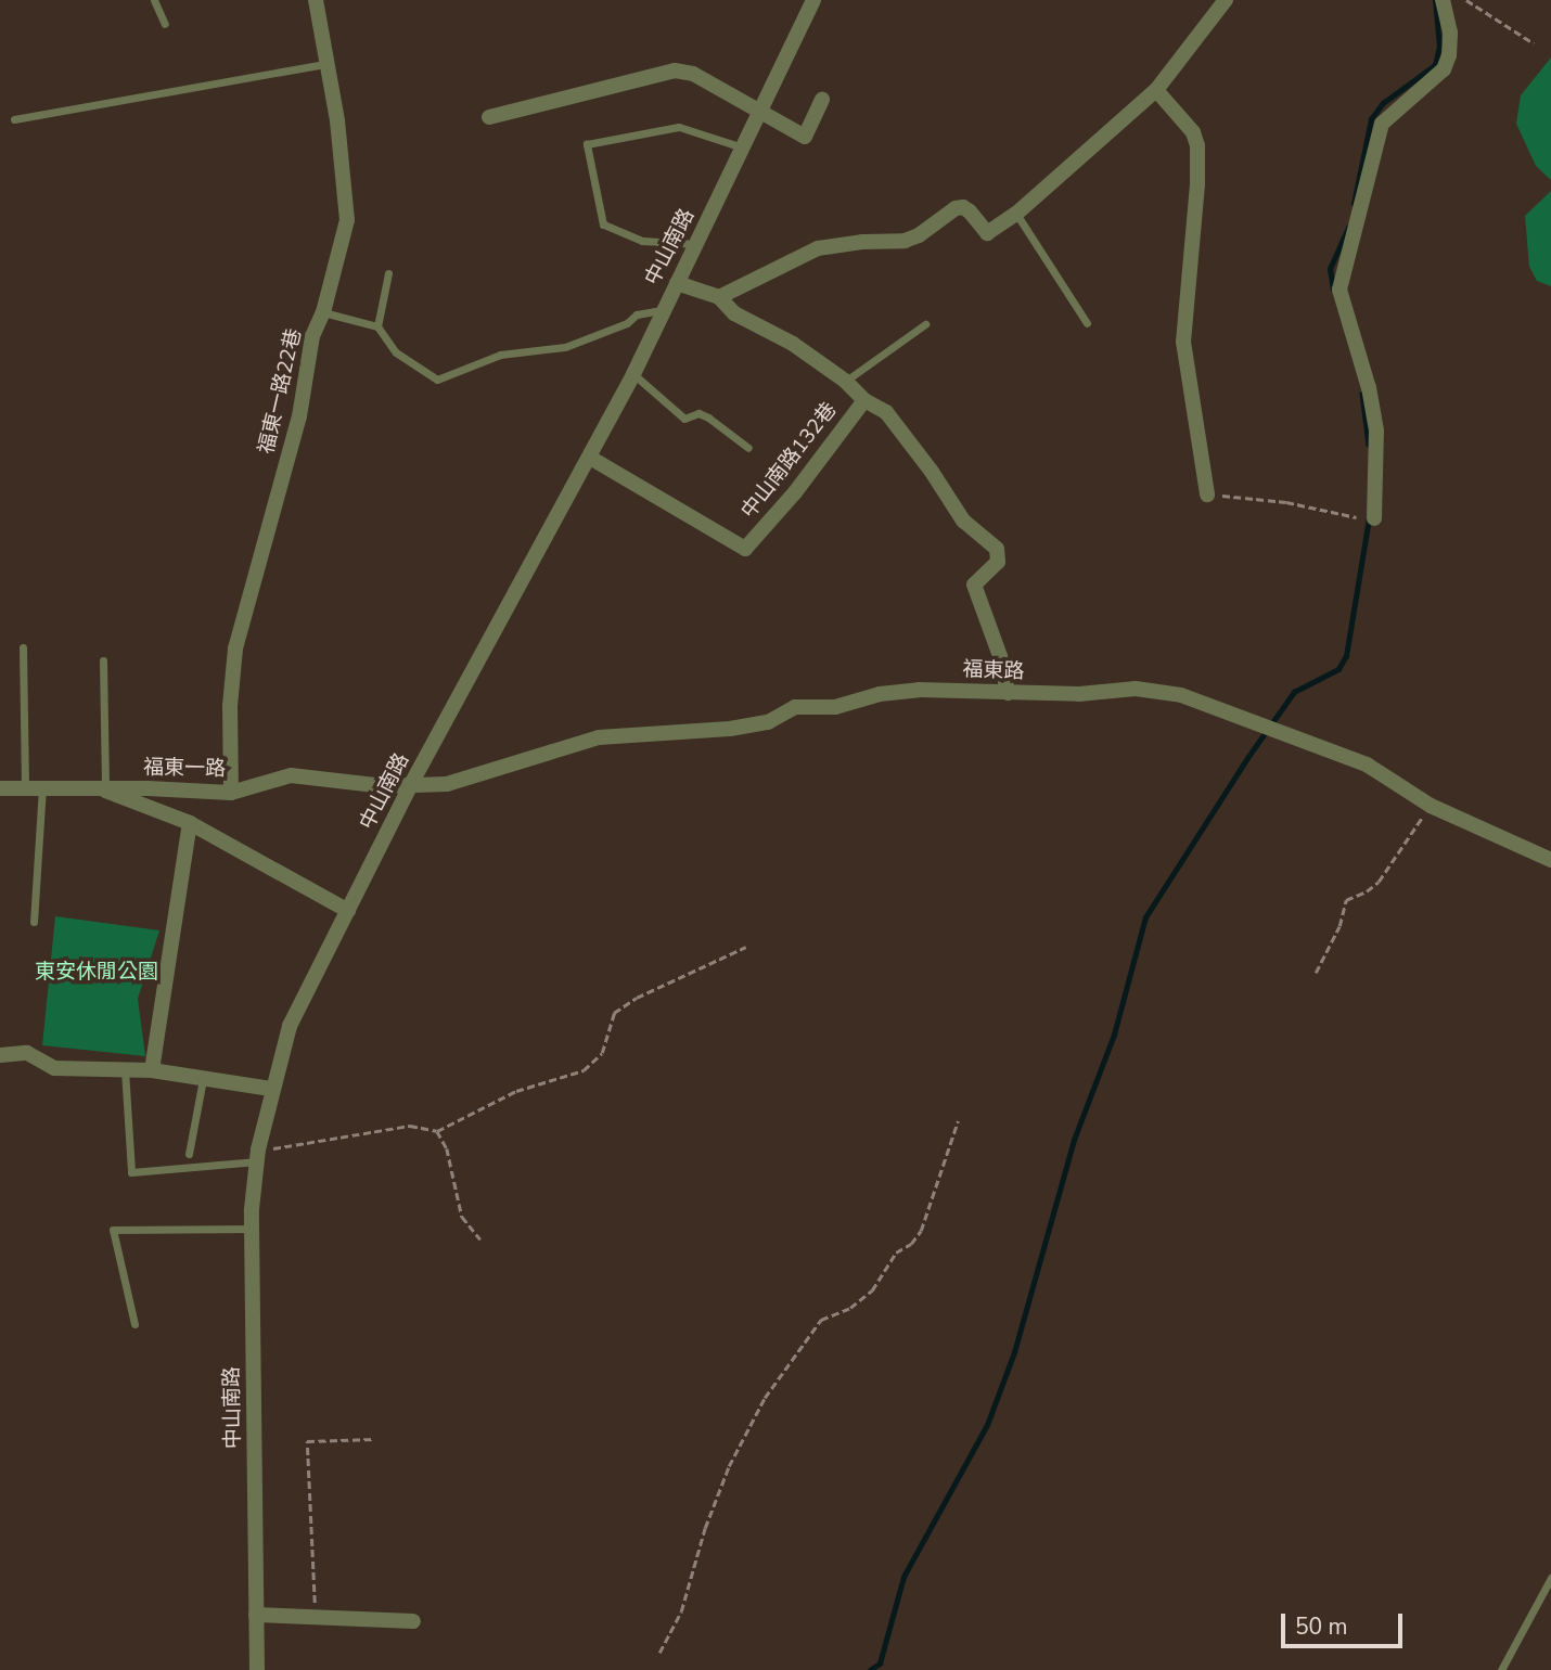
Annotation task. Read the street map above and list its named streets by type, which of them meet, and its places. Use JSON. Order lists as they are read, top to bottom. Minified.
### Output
{"streets":{"street":["中山南路","福東一路22巷","中山南路132巷","福東路","福東一路"]},"crossings":[["中山南路","中山南路132巷"],["中山南路","福東路"],["中山南路","福東一路"],["福東一路22巷","福東一路"],["福東路","福東一路"]],"parks":["東安休閒公園"],"scale_bar":"50 m"}
